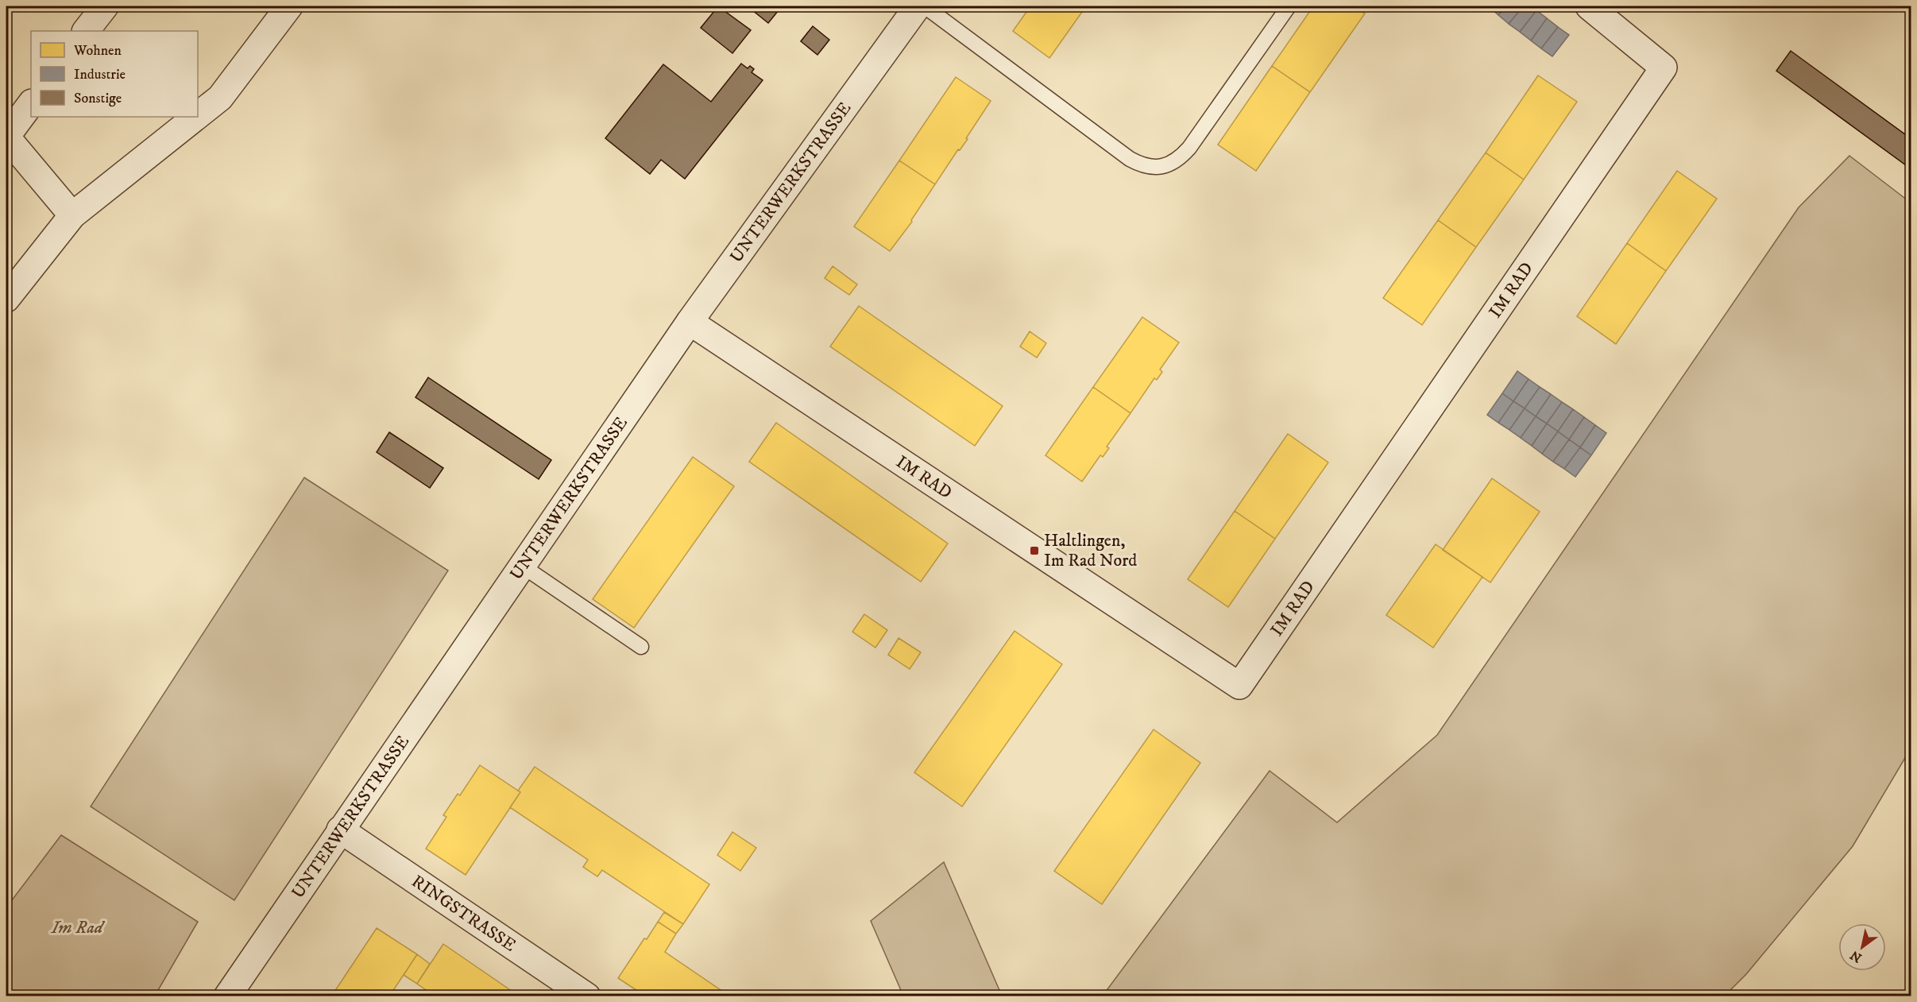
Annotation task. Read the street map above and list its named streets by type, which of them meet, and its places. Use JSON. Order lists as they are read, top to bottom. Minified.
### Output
{"streets":{"street":["UNTERWERKSTRASSE","IM RAD","RINGSTRASSE"]},"crossings":[["UNTERWERKSTRASSE","IM RAD"],["UNTERWERKSTRASSE","RINGSTRASSE"]],"parks":["Im Rad"],"places":{"transit":["Haltlingen, Im Rad Nord"]},"legend":["Wohnen","Industrie","Sonstige"],"north":"bottom left"}
